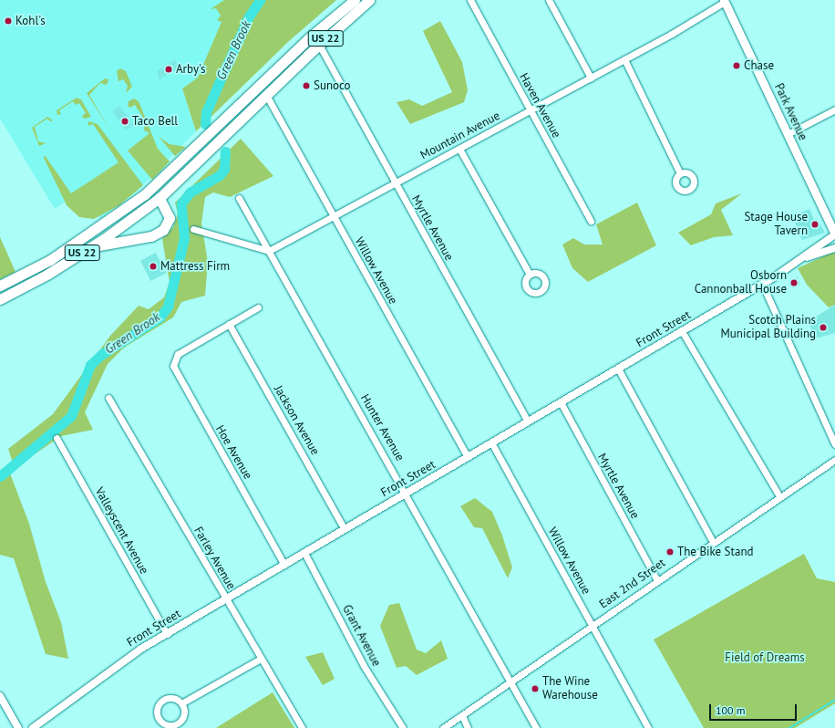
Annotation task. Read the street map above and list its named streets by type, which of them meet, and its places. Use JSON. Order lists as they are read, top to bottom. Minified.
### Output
{"streets":{"highway":["US 22"],"main road":["Park Avenue"],"street":["Haven Avenue","Mountain Avenue","Myrtle Avenue","Willow Avenue","Front Street","Jackson Avenue","Hunter Avenue","Hoe Avenue","Valleyscent Avenue","Farley Avenue","East 2nd Street","Grant Avenue"]},"crossings":[["US 22","Myrtle Avenue"],["US 22","Willow Avenue"],["Haven Avenue","Mountain Avenue"],["Park Avenue","Mountain Avenue"],["Park Avenue","Front Street"],["Mountain Avenue","Myrtle Avenue"],["Mountain Avenue","Willow Avenue"],["Mountain Avenue","Hunter Avenue"],["Myrtle Avenue","Front Street"],["Myrtle Avenue","East 2nd Street"],["Willow Avenue","Front Street"],["Willow Avenue","East 2nd Street"],["Front Street","Jackson Avenue"],["Front Street","Hunter Avenue"],["Front Street","Hoe Avenue"],["Front Street","Valleyscent Avenue"],["Front Street","Farley Avenue"],["Front Street","Grant Avenue"],["Jackson Avenue","Hoe Avenue"],["Hunter Avenue","East 2nd Street"]],"water":["Green Brook"],"parks":["Field of Dreams"],"places":["Kohl's","Chase","Arby's","Sunoco","Taco Bell","Stage House Tavern","Mattress Firm","Osborn Cannonball House","Scotch Plains Municipal Building","The Bike Stand","The Wine Warehouse"],"scale_bar":"100 m"}
